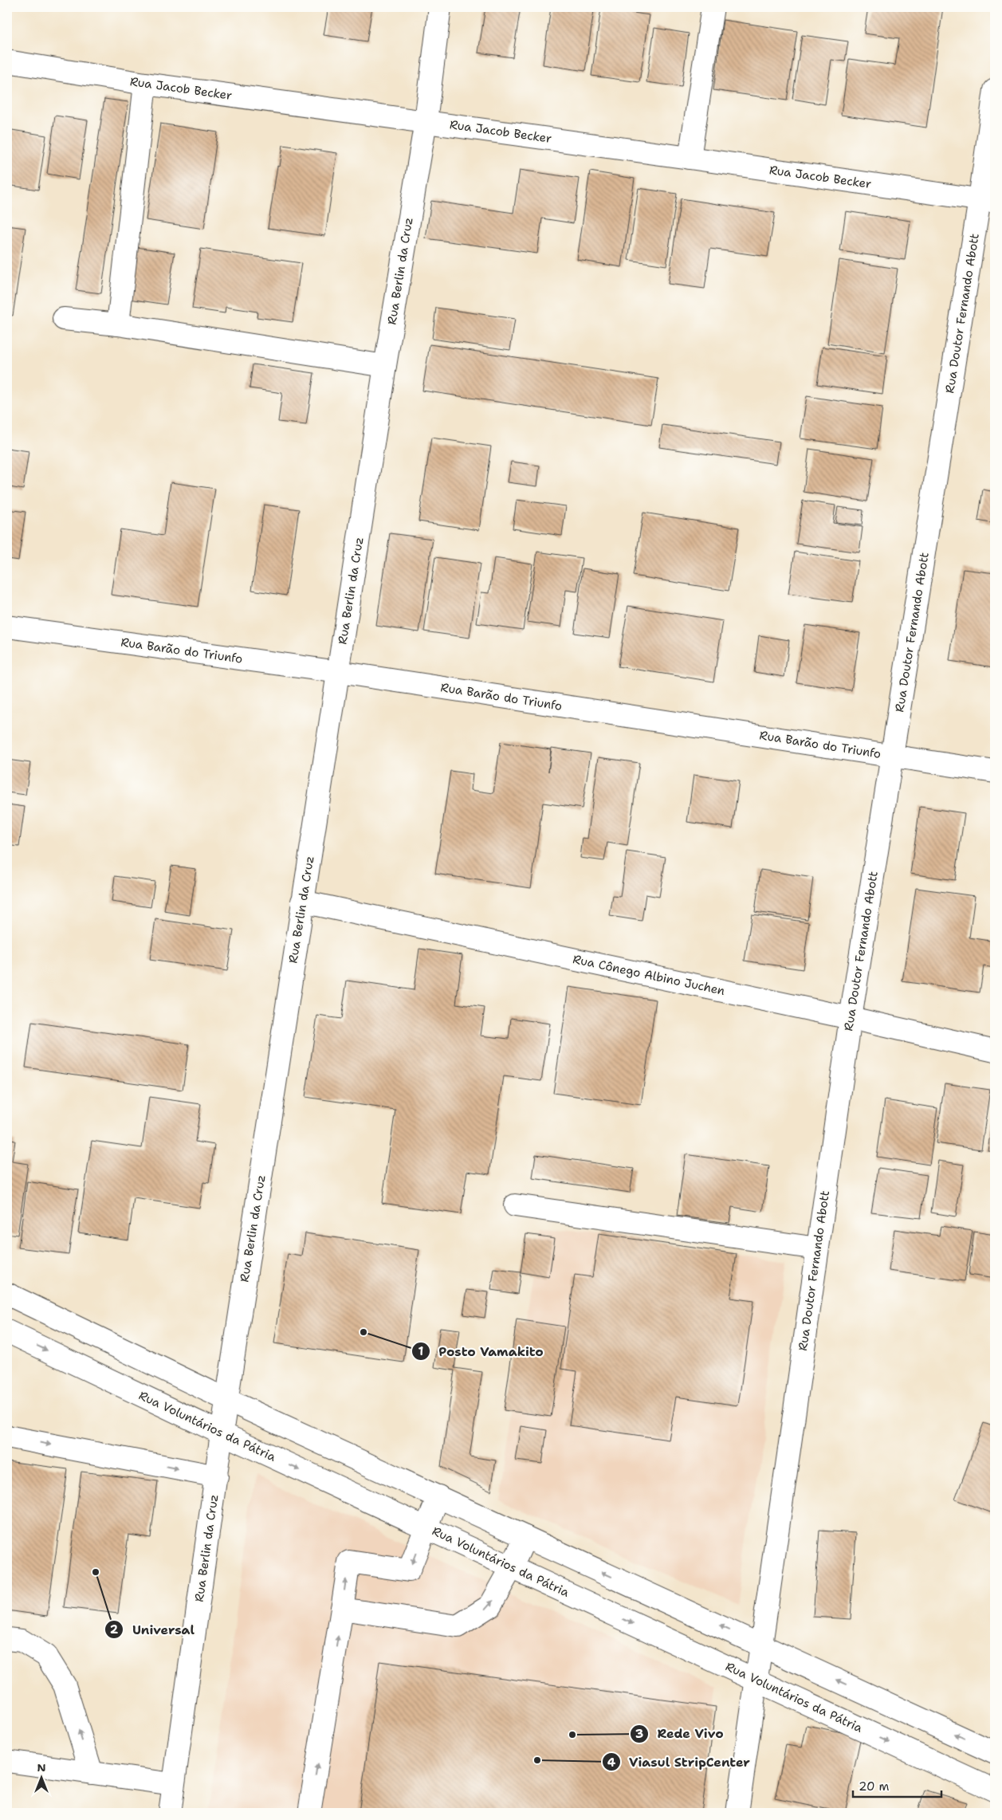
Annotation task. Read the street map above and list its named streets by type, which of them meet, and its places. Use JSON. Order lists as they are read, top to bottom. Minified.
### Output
{"streets":{"street":["Rua Jacob Becker","Rua Berlin da Cruz","Rua Doutor Fernando Abott","Rua Barão do Triunfo","Rua Cônego Albino Juchen","Rua Voluntários da Pátria"]},"crossings":[["Rua Jacob Becker","Rua Berlin da Cruz"],["Rua Jacob Becker","Rua Doutor Fernando Abott"],["Rua Berlin da Cruz","Rua Barão do Triunfo"],["Rua Berlin da Cruz","Rua Cônego Albino Juchen"],["Rua Berlin da Cruz","Rua Voluntários da Pátria"],["Rua Doutor Fernando Abott","Rua Barão do Triunfo"],["Rua Doutor Fernando Abott","Rua Cônego Albino Juchen"],["Rua Doutor Fernando Abott","Rua Voluntários da Pátria"]],"places":["Posto Vamakito","Universal","Rede Vivo","Viasul StripCenter"],"scale_bar":"20 m","north":"top"}
